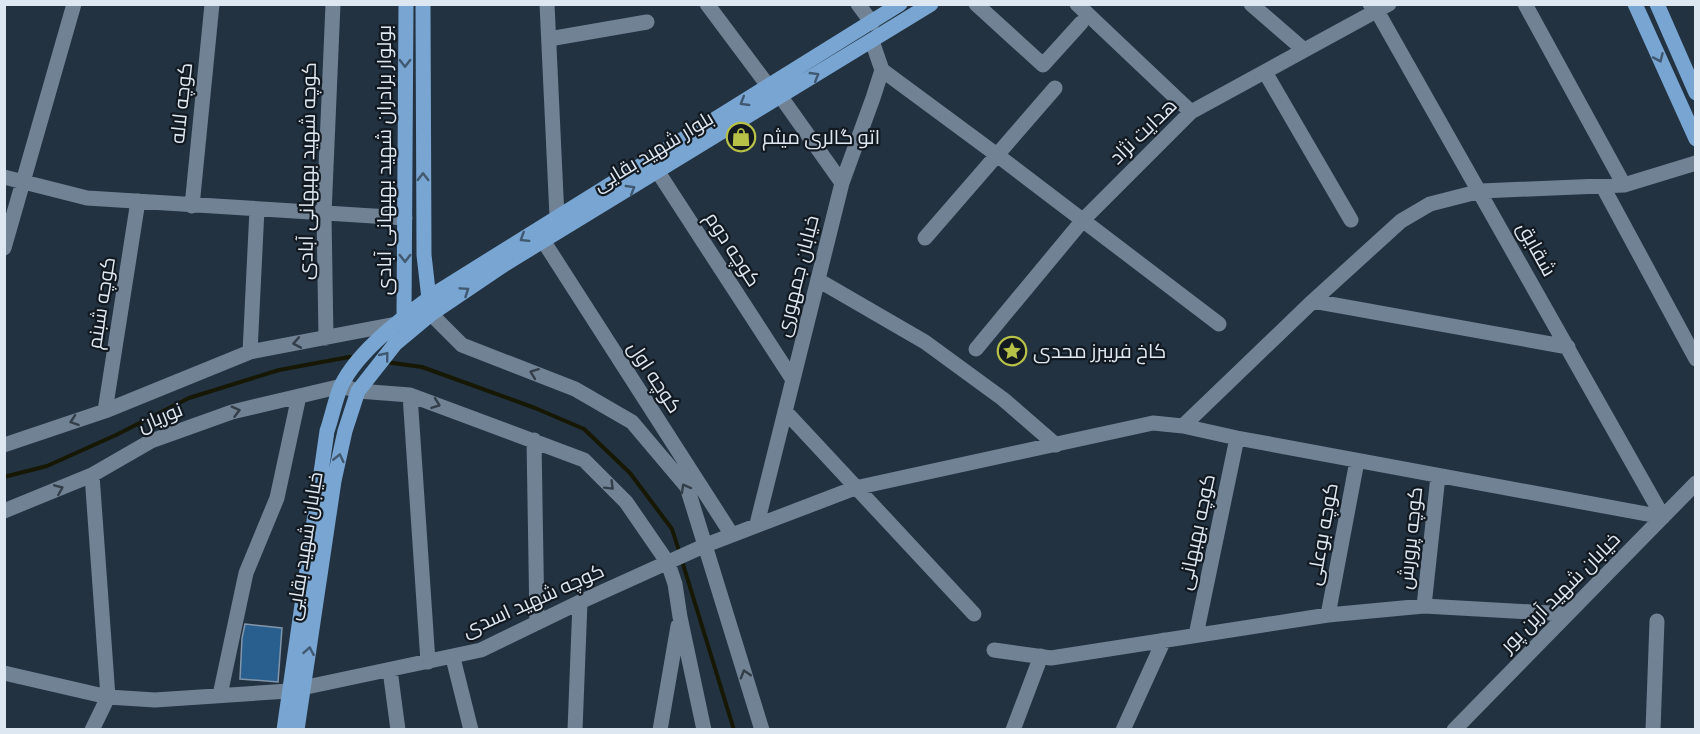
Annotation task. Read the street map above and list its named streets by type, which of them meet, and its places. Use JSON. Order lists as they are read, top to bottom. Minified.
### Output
{"streets":{"main road":["بلوار شهید بقایی","بولوار برادران شهید بهبهانی آبادی","خیابان شهید بقایی"],"street":["کوچه لاله","هدایت نژاد","کوچه شهید بهبهانی آبادی","کوچه دوم","شقایق","خیابان جمهوری","کوچه شبنم","کوچه اول","نوریان","کوچه بهبهانی","کوچه بوعلی","کوچه پرورش","خیابان شهید آرین پور","کوچه شهید اسدی"]},"crossings":[["هدایت نژاد","شقایق"],["بلوار شهید بقایی","بولوار برادران شهید بهبهانی آبادی"],["بلوار شهید بقایی","کوچه دوم"],["بلوار شهید بقایی","کوچه اول"],["بلوار شهید بقایی","خیابان شهید بقایی"],["بولوار برادران شهید بهبهانی آبادی","خیابان شهید بقایی"],["کوچه دوم","خیابان جمهوری"],["شقایق","خیابان شهید آرین پور"],["شقایق","کوچه شهید اسدی"],["خیابان جمهوری","کوچه شهید اسدی"],["کوچه اول","کوچه شهید اسدی"],["نوریان","خیابان شهید بقایی"],["کوچه بهبهانی","کوچه شهید اسدی"],["کوچه بوعلی","کوچه شهید اسدی"],["کوچه پرورش","کوچه شهید اسدی"],["خیابان شهید بقایی","کوچه شهید اسدی"],["خیابان شهید آرین پور","کوچه شهید اسدی"]],"places":{"shop":["اتو گالری میثم"],"place":["کاخ فریبرز محدی"]}}
